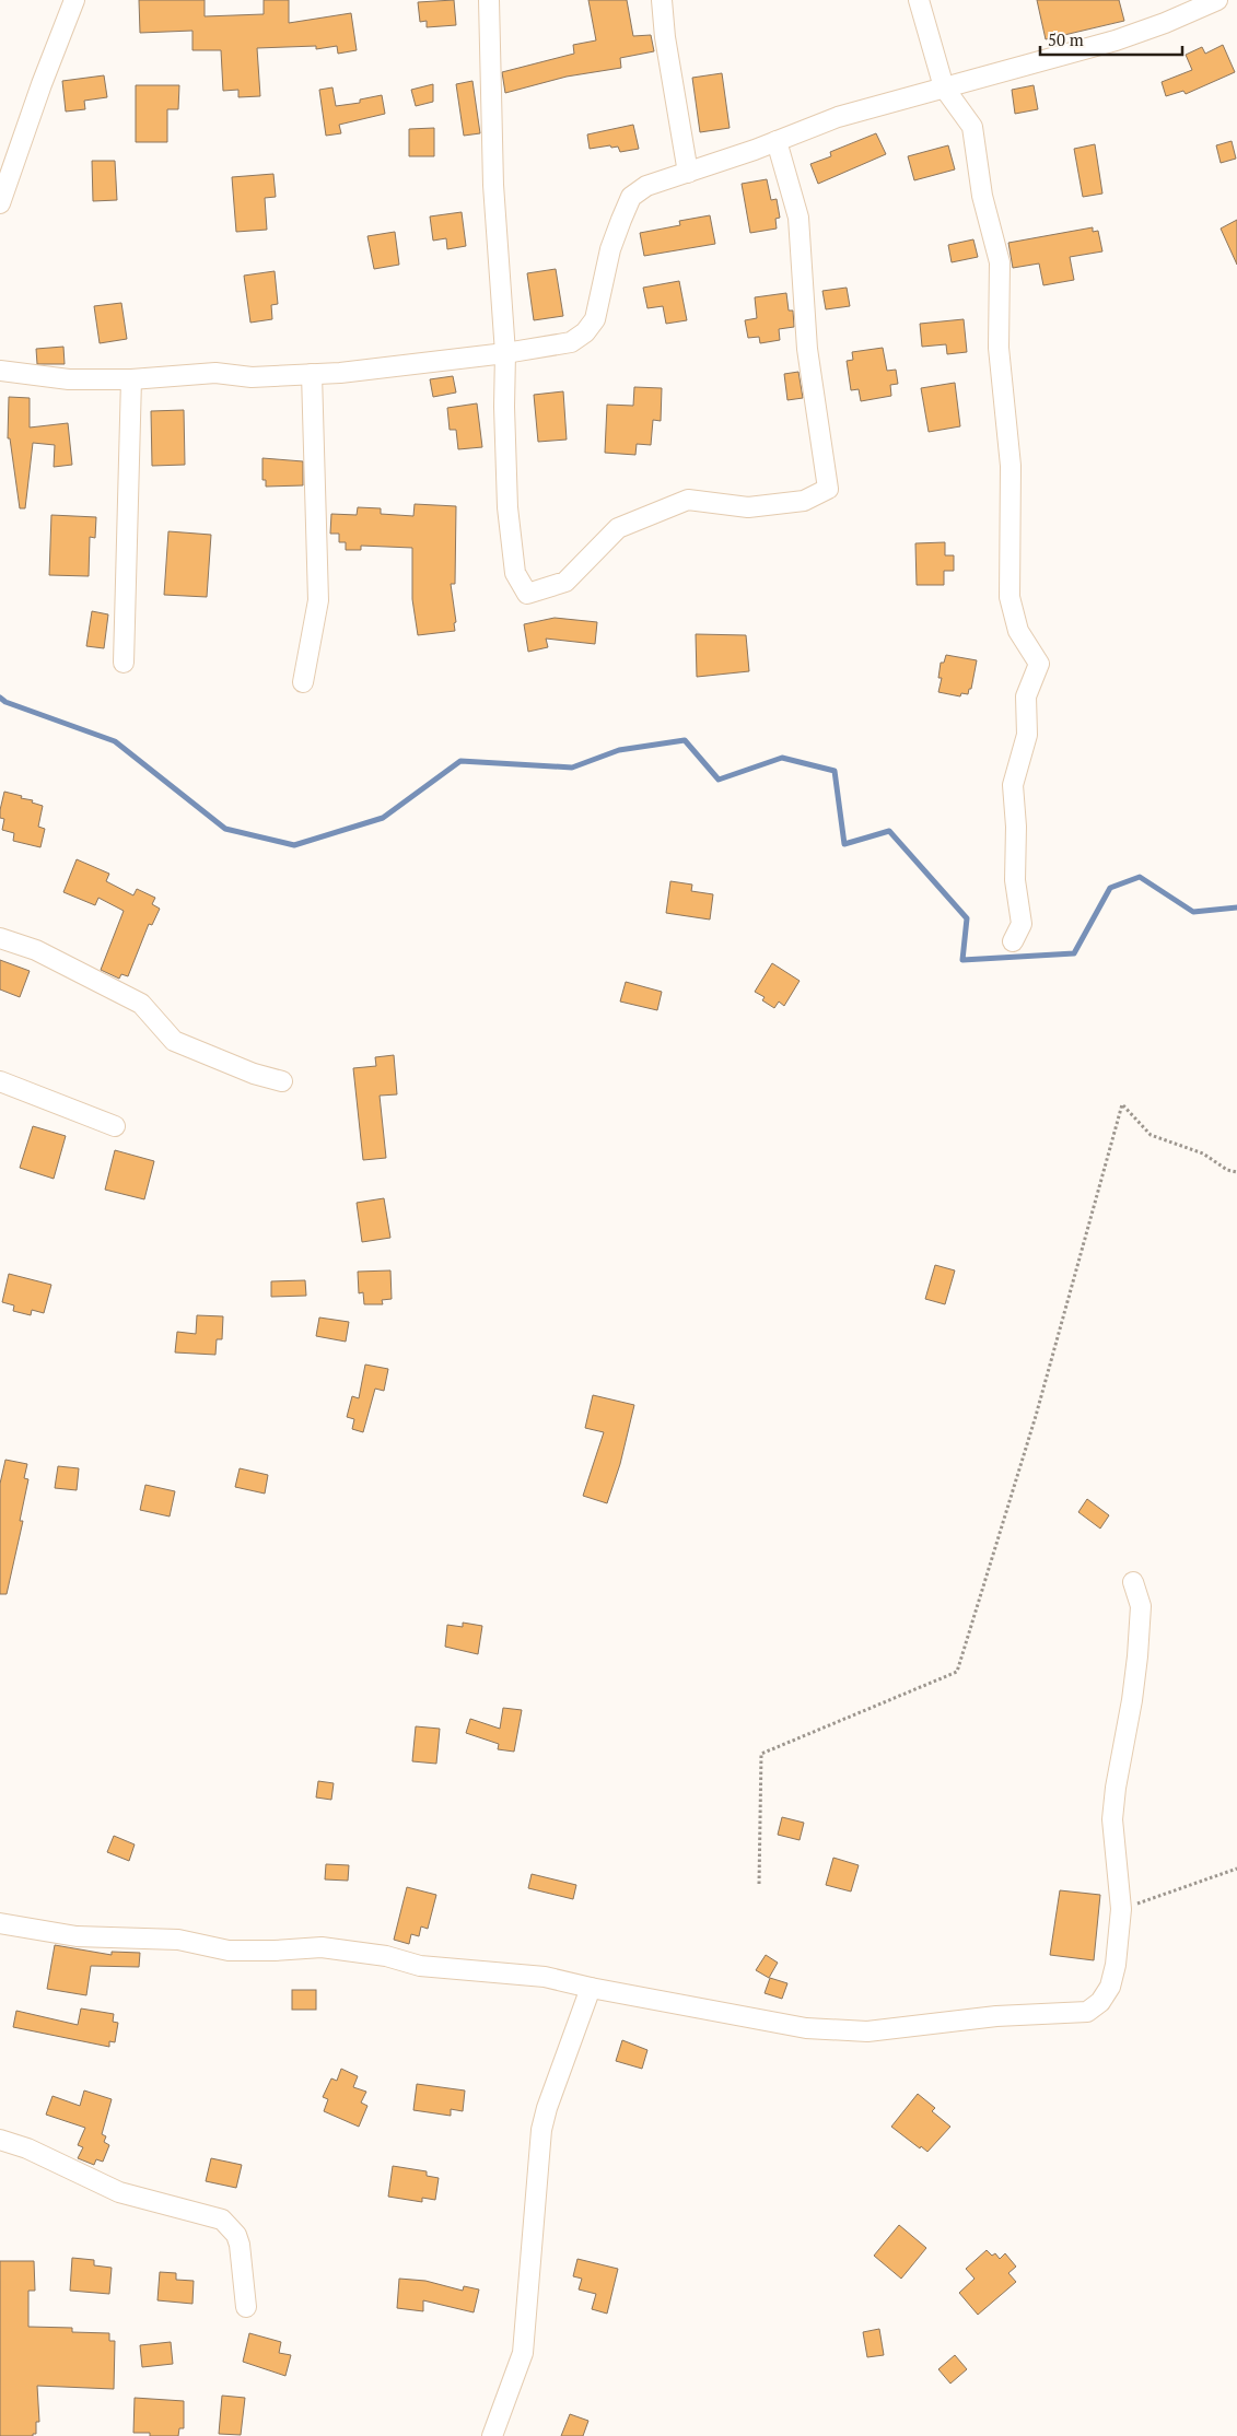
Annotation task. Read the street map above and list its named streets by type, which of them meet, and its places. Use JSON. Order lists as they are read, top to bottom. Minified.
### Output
{"scale_bar":"50 m"}
